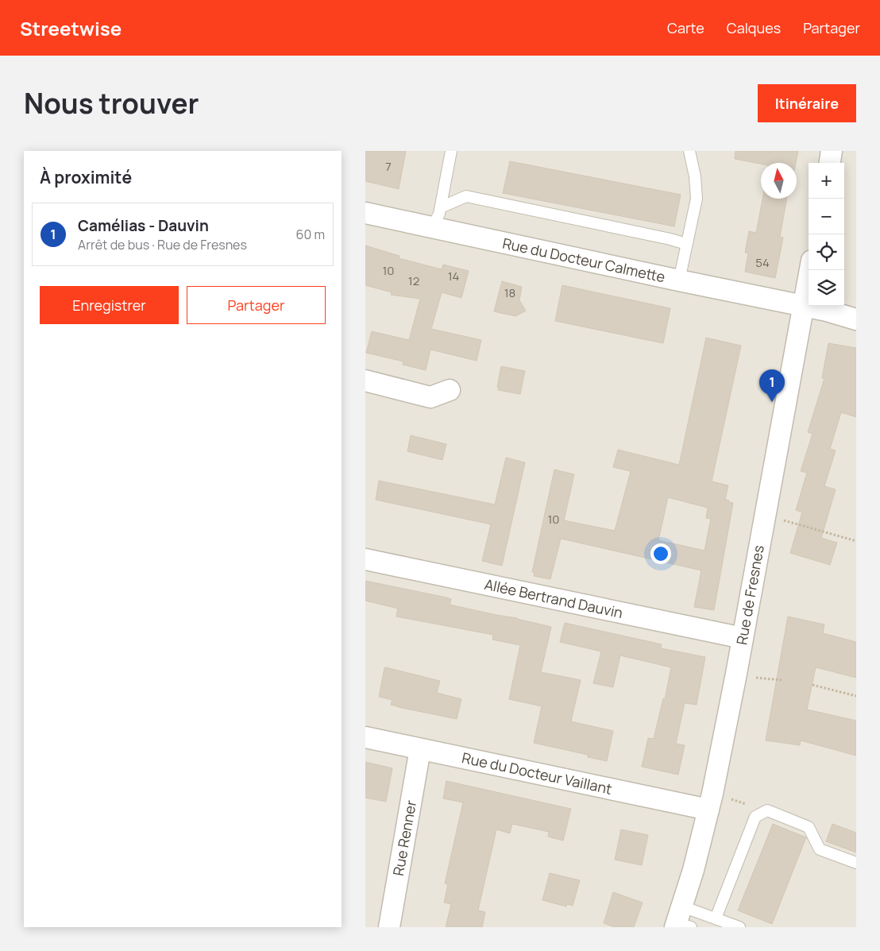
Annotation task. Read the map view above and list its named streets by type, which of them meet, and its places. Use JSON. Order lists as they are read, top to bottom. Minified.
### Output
{"streets":{"street":["Rue du Docteur Calmette","Rue de Fresnes","Allée Bertrand Dauvin","Rue du Docteur Vaillant","Rue Renner"]},"crossings":[["Rue du Docteur Calmette","Rue de Fresnes"],["Rue de Fresnes","Allée Bertrand Dauvin"],["Rue de Fresnes","Rue du Docteur Vaillant"],["Rue du Docteur Vaillant","Rue Renner"]],"house_numbers":["7","54","10","14","12","18","10"],"north":"top","page":{"header":"Streetwise","nav":["Carte","Calques","Partager"],"title":"Nous trouver","buttons":["Itinéraire",["Enregistrer","Partager"]],"heading":"À proximité","map_buttons":["+","−"],"list":[{"mark":"1","name":"Camélias - Dauvin","note":"Arrêt de bus · Rue de Fresnes","value":"60 m"}],"pins":"1"}}
